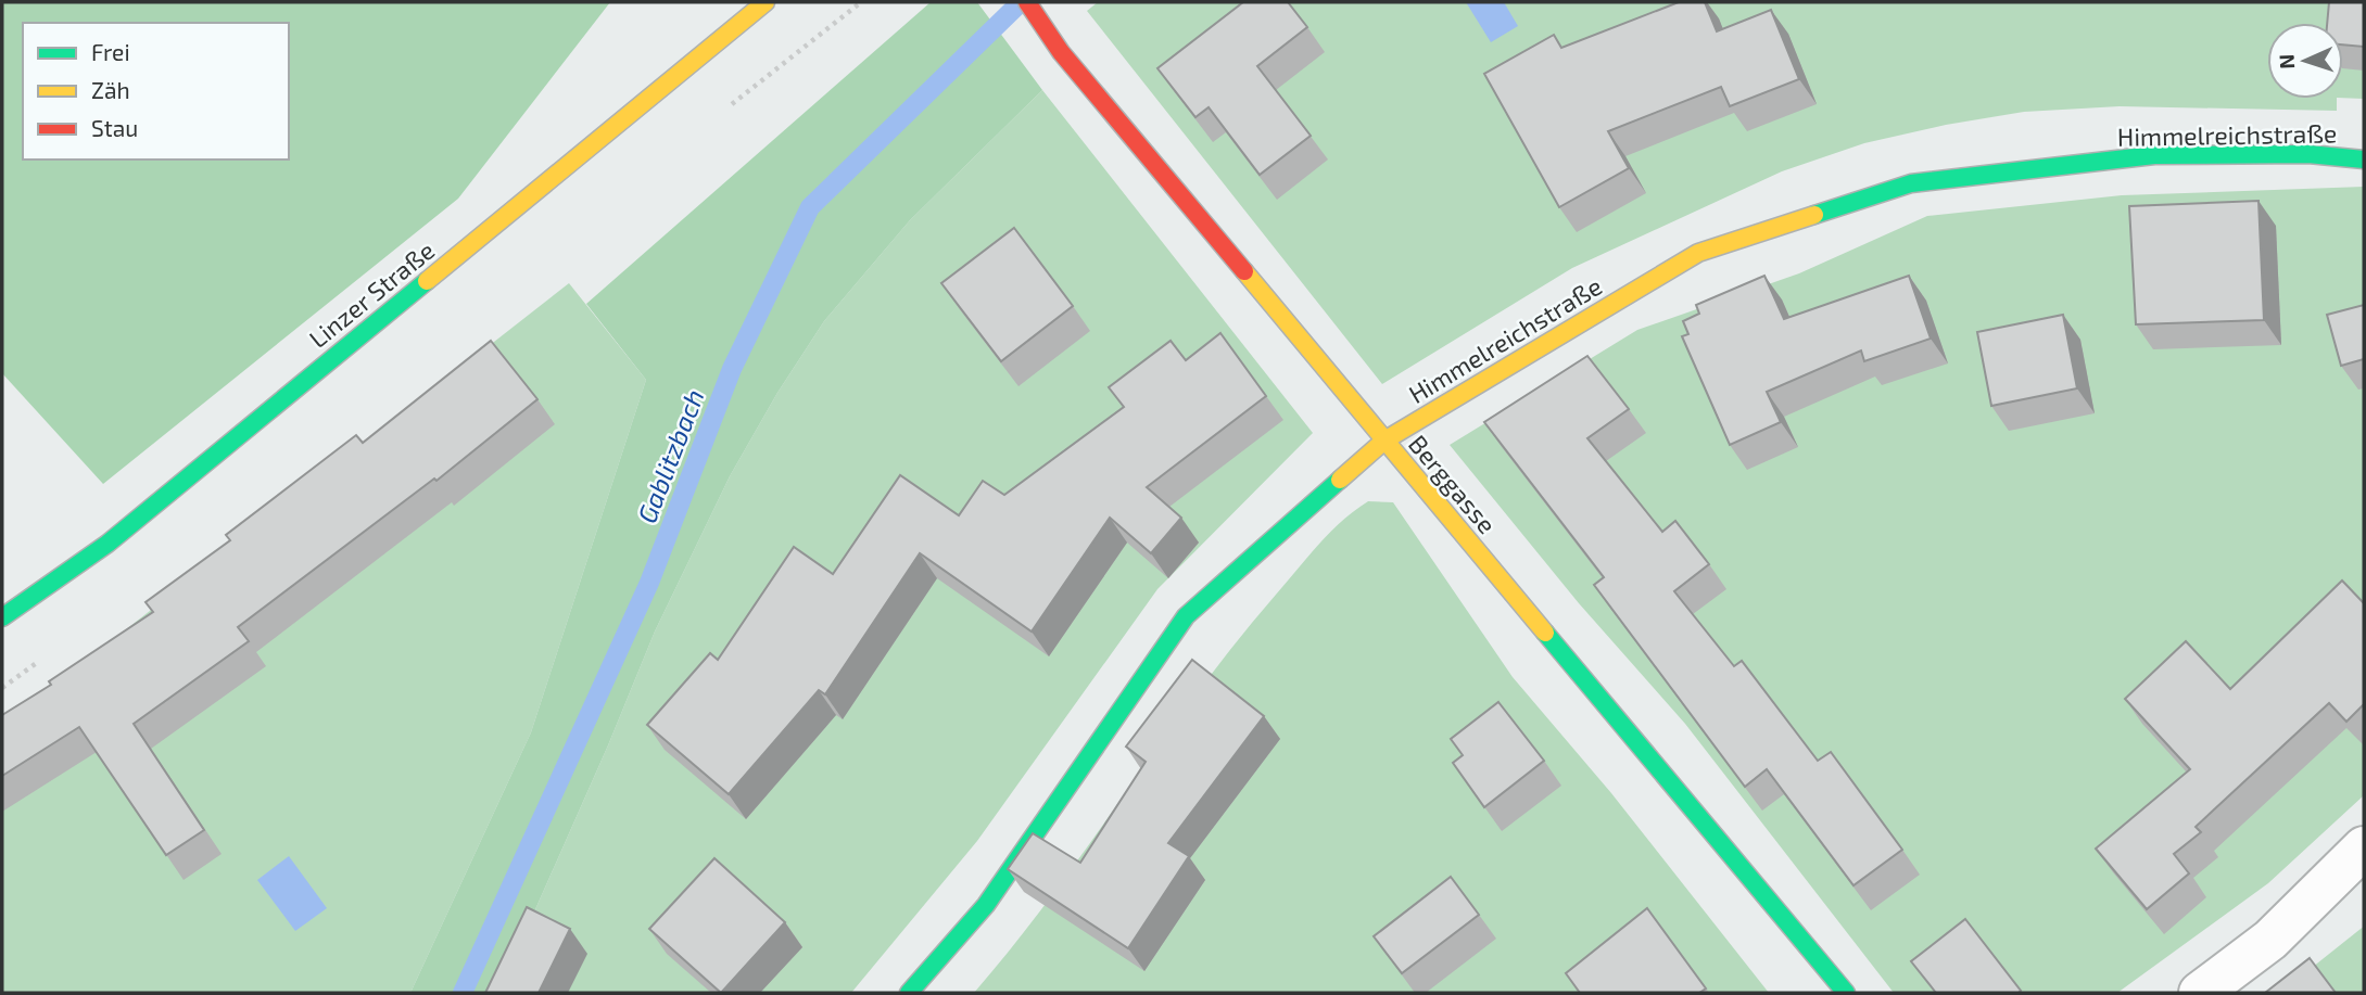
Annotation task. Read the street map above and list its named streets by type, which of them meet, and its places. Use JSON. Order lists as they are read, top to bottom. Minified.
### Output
{"streets":{"street":["Himmelreichstraße","Linzer Straße","Berggasse"]},"crossings":[["Himmelreichstraße","Berggasse"]],"water":["Gablitzbach"],"legend":["Frei","Zäh","Stau"],"north":"left"}
